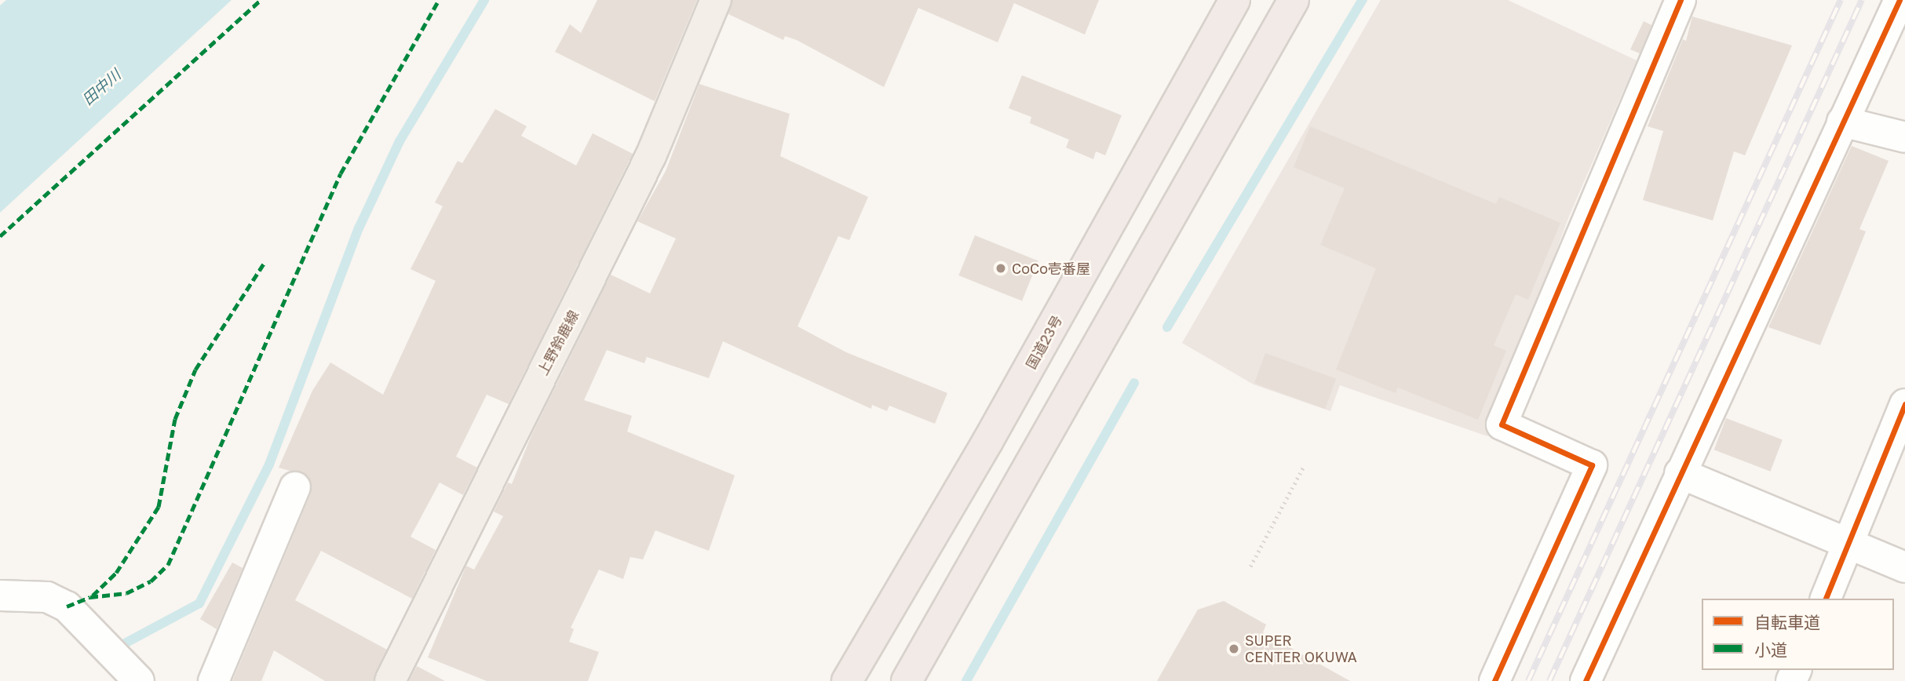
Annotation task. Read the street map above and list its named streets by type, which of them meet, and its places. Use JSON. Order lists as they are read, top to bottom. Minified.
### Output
{"streets":{"highway":["国道23号"],"main road":["上野鈴鹿線"]},"water":["田中川"],"places":["CoCo壱番屋","SUPER CENTER OKUWA"],"legend":["自転車道","小道"]}
